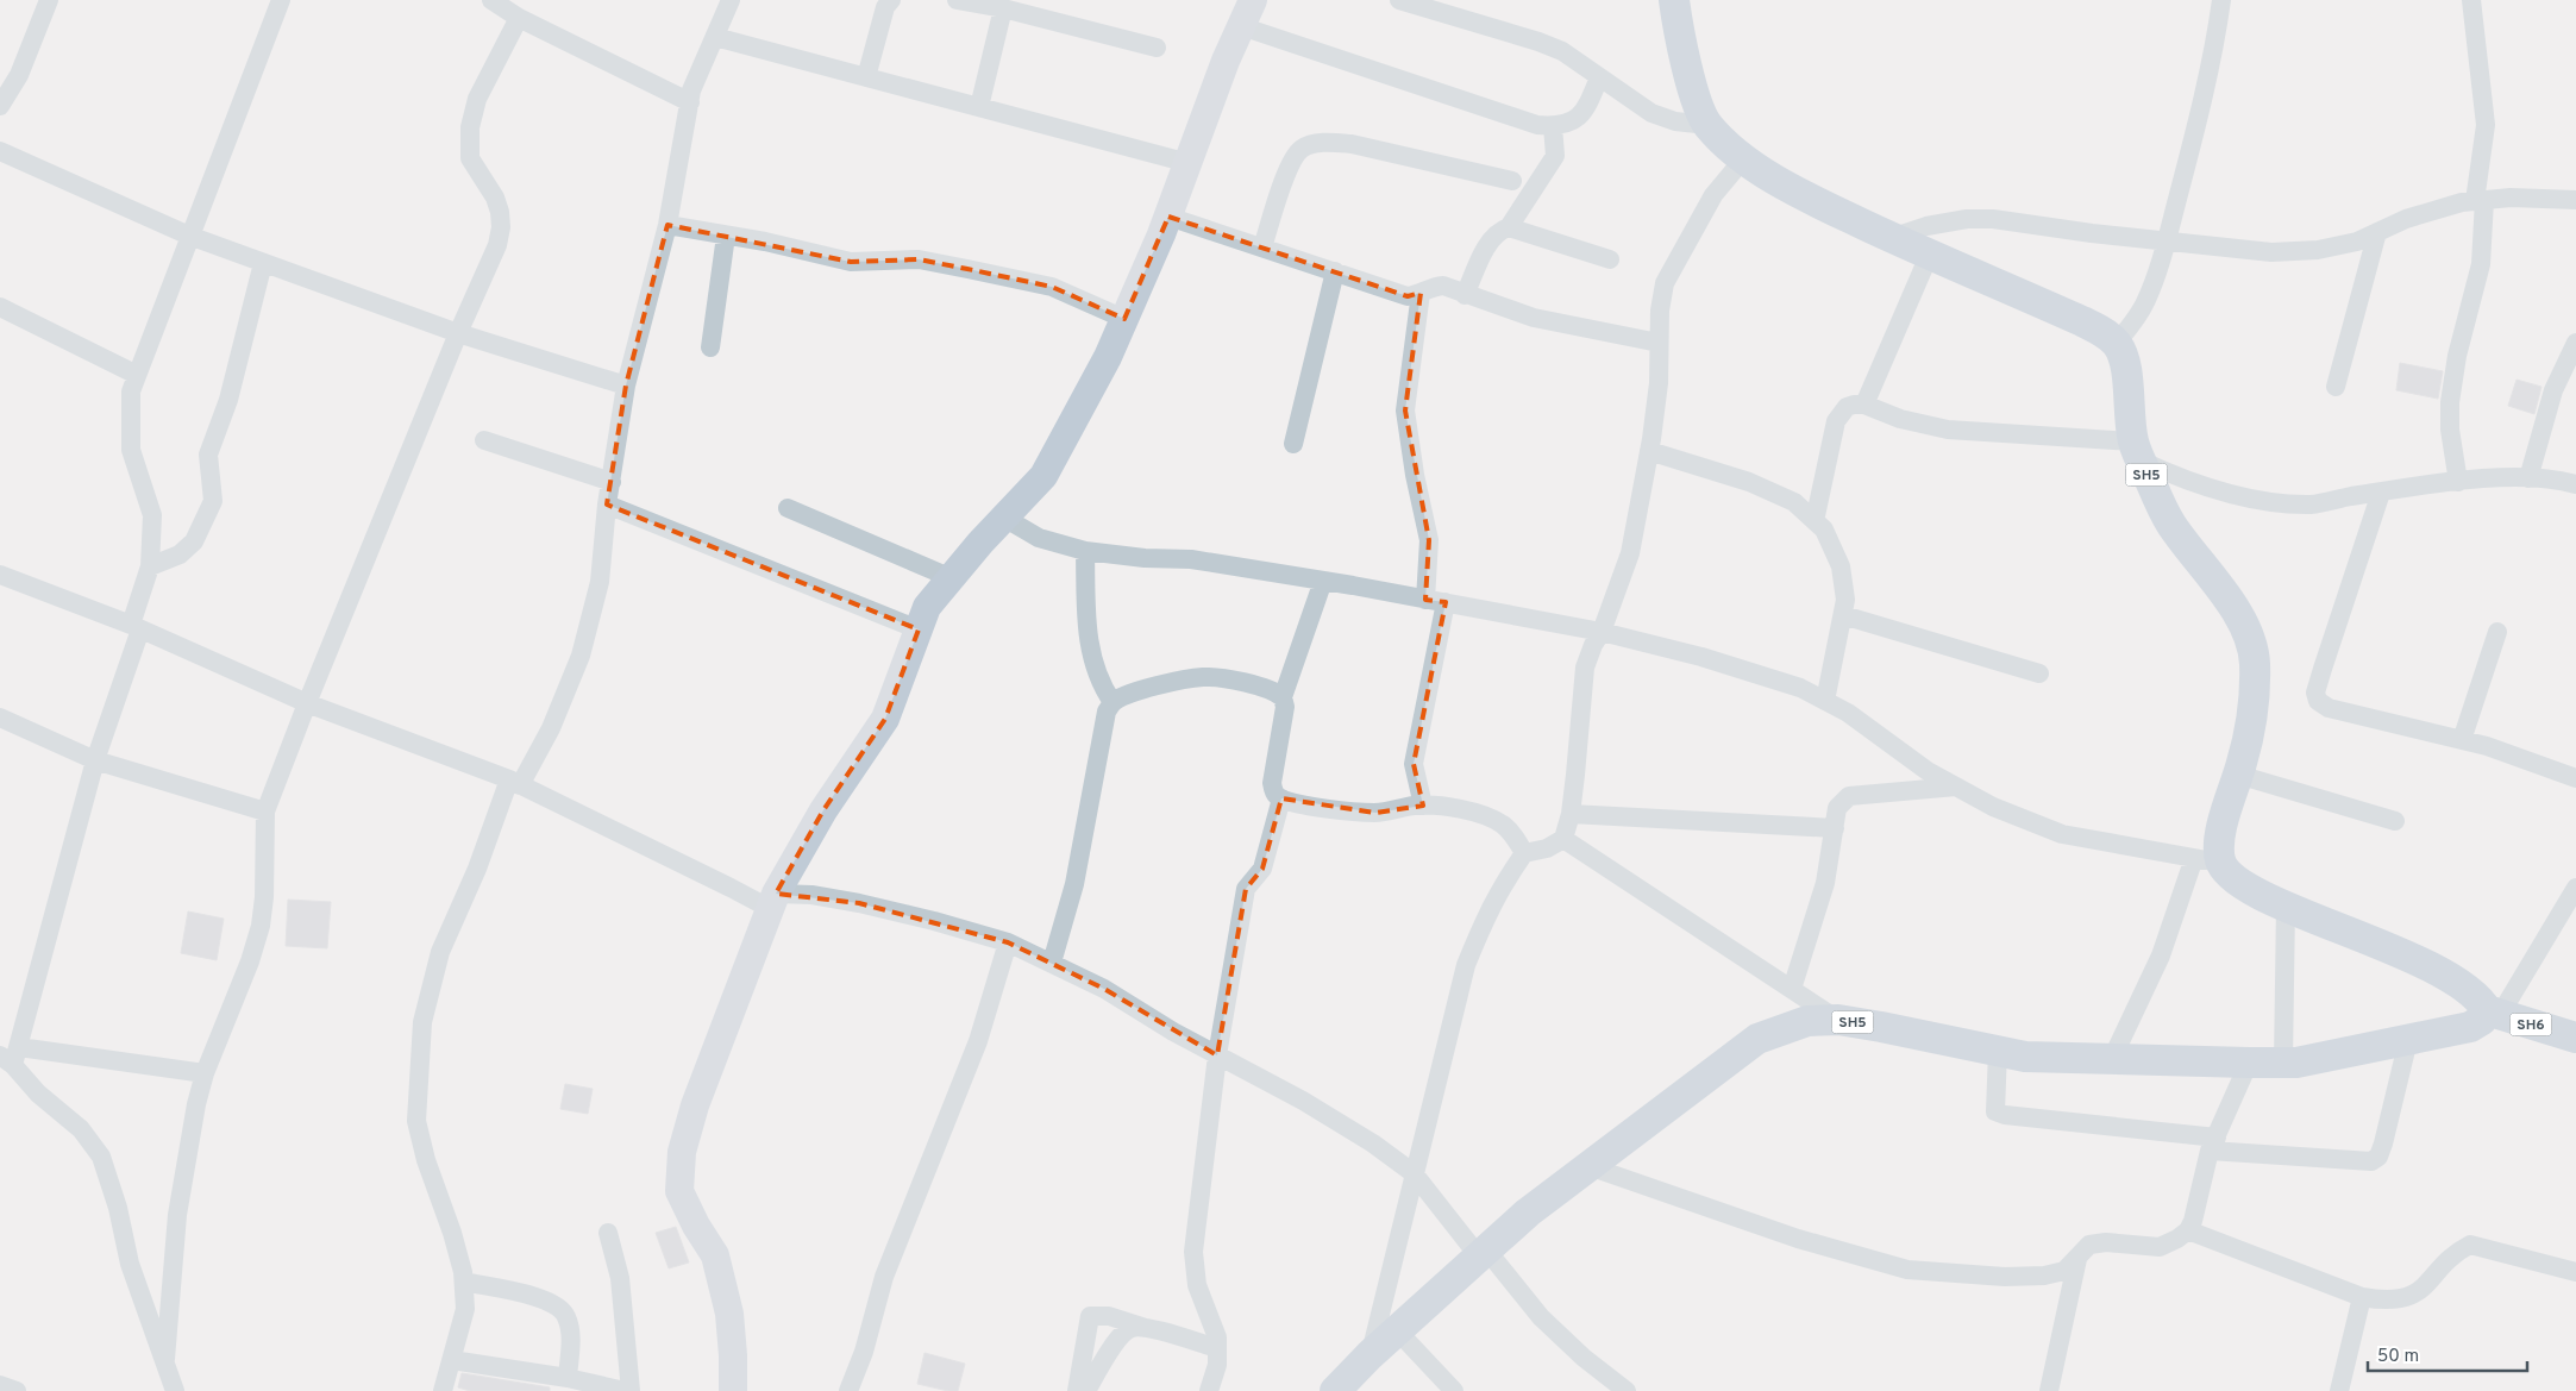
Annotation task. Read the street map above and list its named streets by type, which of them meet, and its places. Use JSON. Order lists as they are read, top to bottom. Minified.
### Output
{"streets":{"main road":["SH5","SH6"]},"crossings":[["SH5","SH6"]],"scale_bar":"50 m"}
